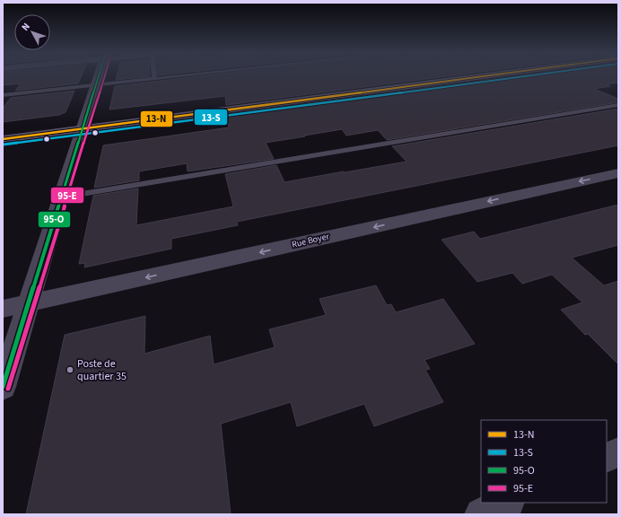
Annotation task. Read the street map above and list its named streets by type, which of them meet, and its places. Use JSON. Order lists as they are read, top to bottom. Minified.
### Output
{"streets":{"street":["Rue Boyer"]},"one_way":["Rue Boyer"],"places":["Poste de quartier 35"],"lines":["transit line 13-N","transit line 13-S","transit line 95-O","transit line 95-E"],"legend":["13-N","13-S","95-O","95-E"],"north":"top left"}
